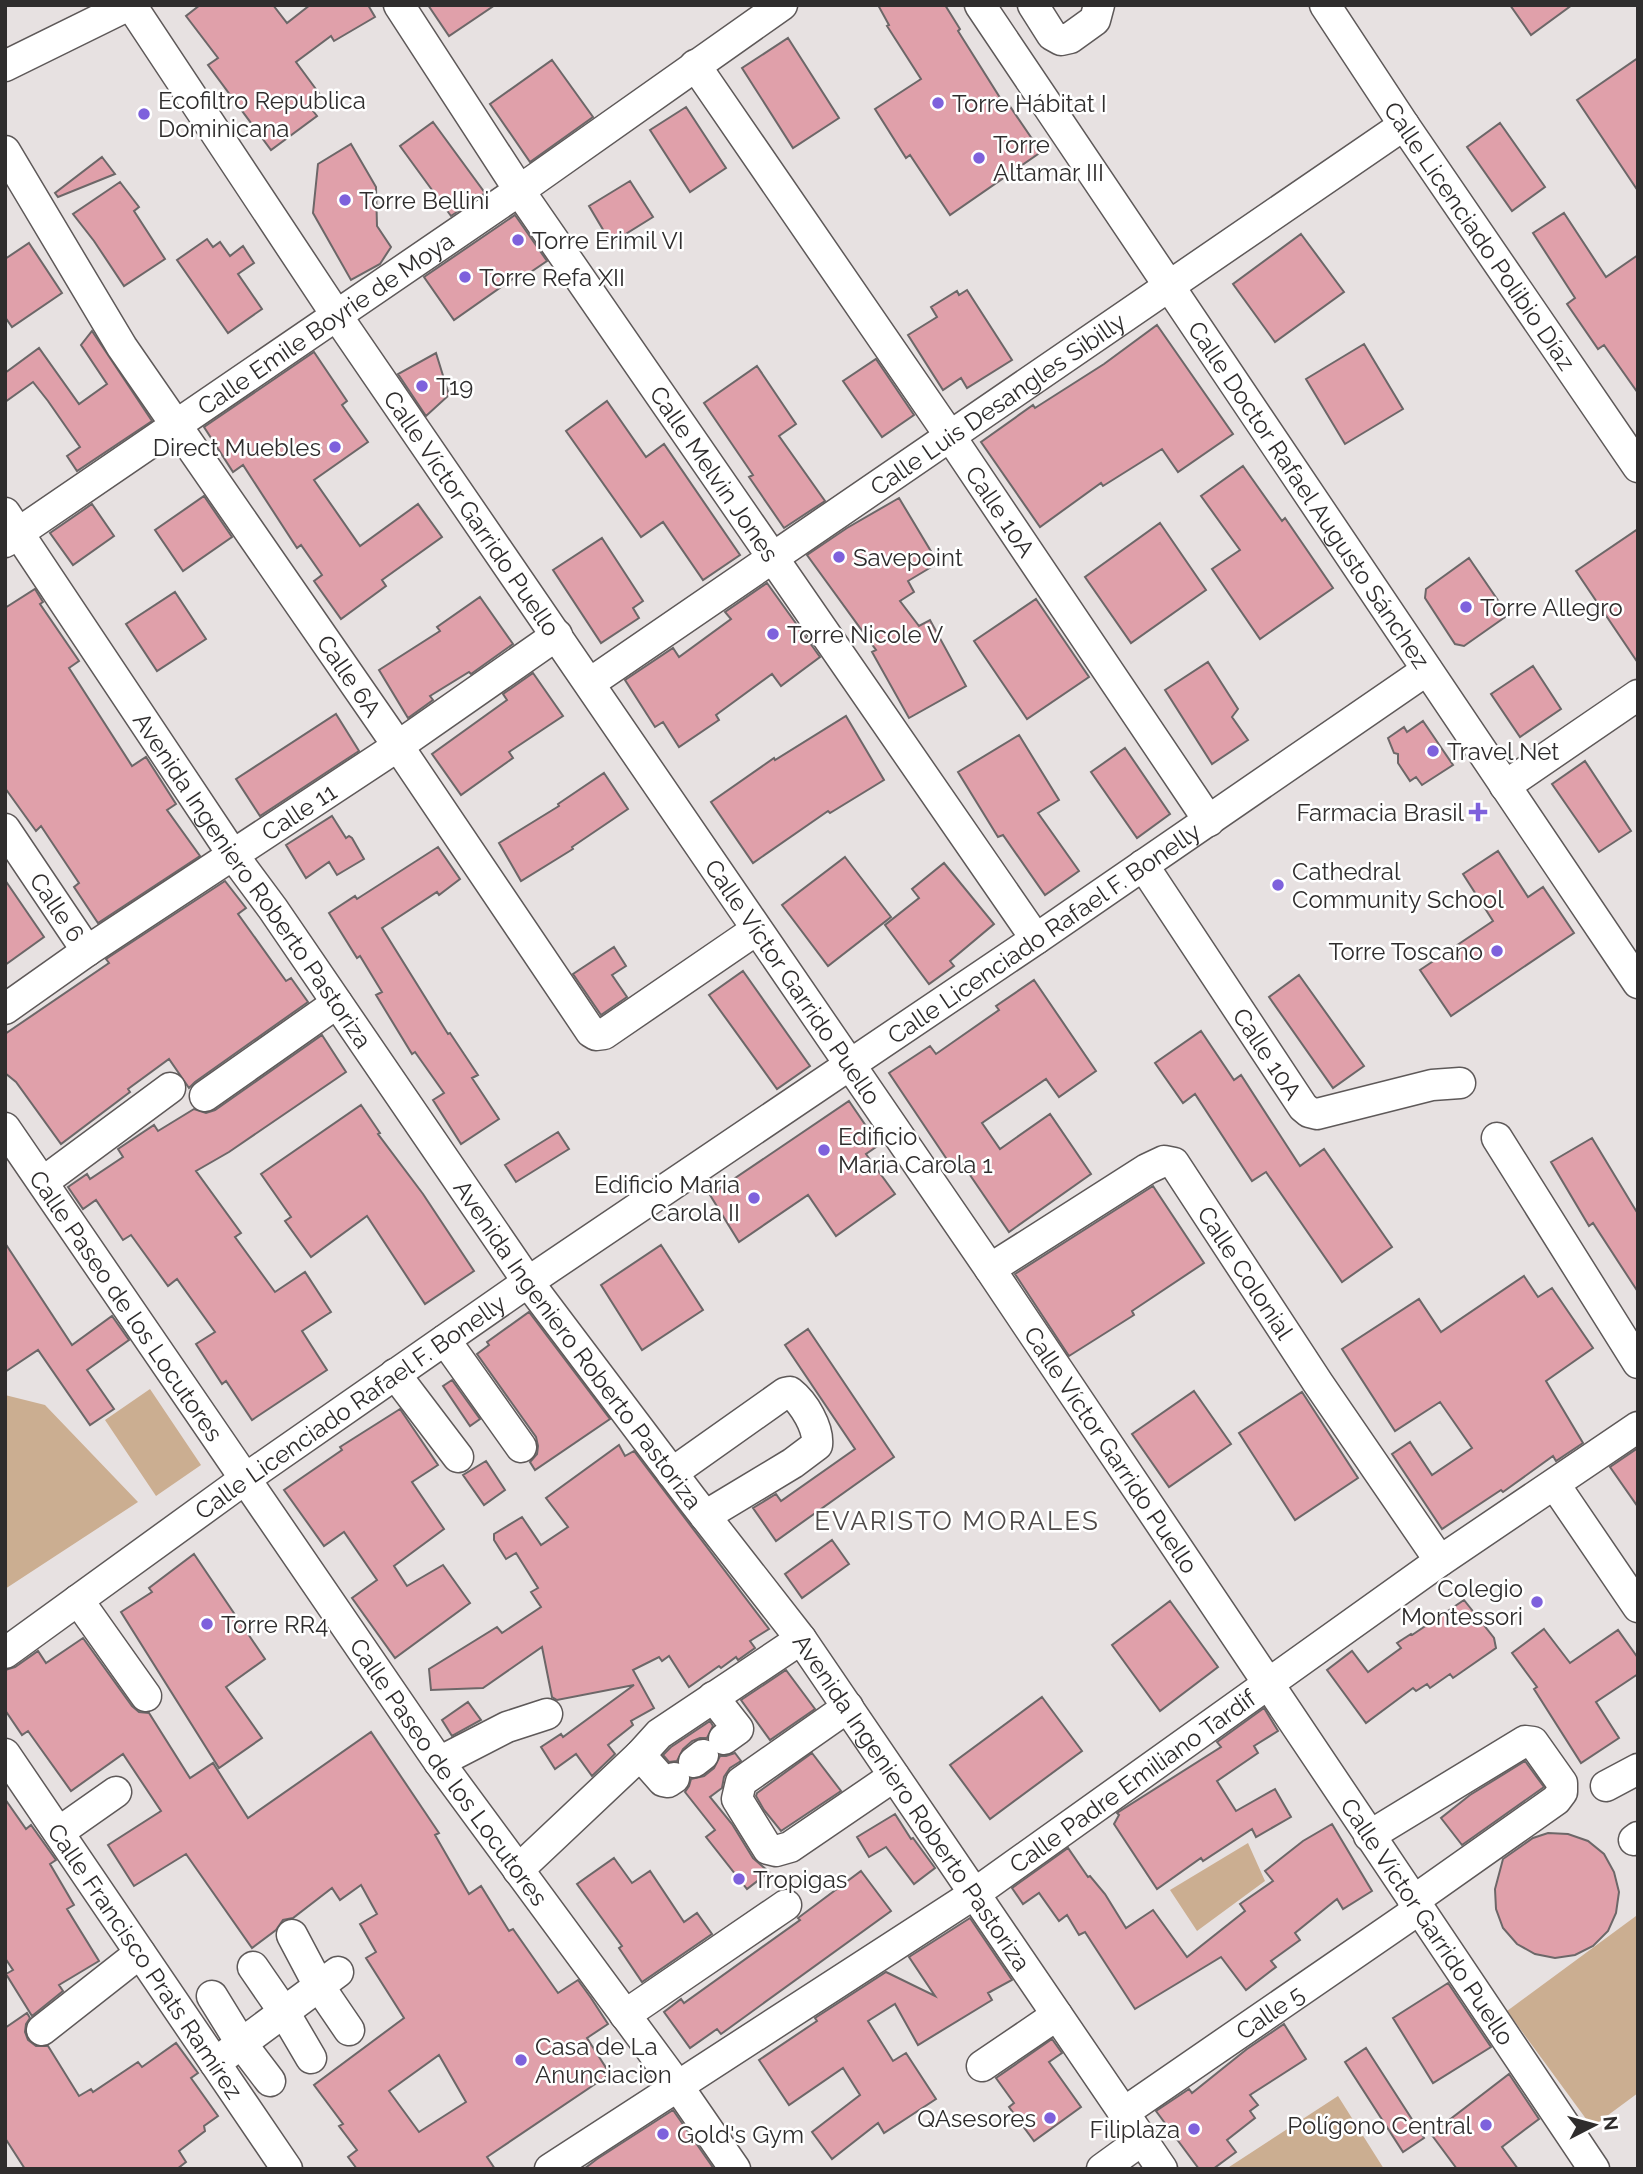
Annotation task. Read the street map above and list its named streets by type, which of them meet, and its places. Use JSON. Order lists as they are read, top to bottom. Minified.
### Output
{"streets":{"street":["Calle Licenciado Polibio Díaz","Calle Emile Boyrie de Moya","Calle Luis Desangles Sibilly","Calle Melvin Jones","Calle Doctor Rafael Augusto Sánchez","Calle 10A","Calle Víctor Garrido Puello","Calle 6A","Calle 11","Avenida Ingeniero Roberto Pastoriza","Calle 6","Calle Licenciado Rafael F. Bonelly","Calle Colonial","Calle Paseo de los Locutores","Calle Padre Emiliano Tardif","Calle Francisco Prats Ramírez","Calle 5"]},"crossings":[["Calle Licenciado Polibio Díaz","Calle Luis Desangles Sibilly"],["Calle Emile Boyrie de Moya","Calle Melvin Jones"],["Calle Emile Boyrie de Moya","Calle 10A"],["Calle Emile Boyrie de Moya","Calle Víctor Garrido Puello"],["Calle Emile Boyrie de Moya","Calle 6A"],["Calle Emile Boyrie de Moya","Avenida Ingeniero Roberto Pastoriza"],["Calle Luis Desangles Sibilly","Calle Melvin Jones"],["Calle Luis Desangles Sibilly","Calle Doctor Rafael Augusto Sánchez"],["Calle Luis Desangles Sibilly","Calle 10A"],["Calle Luis Desangles Sibilly","Calle Víctor Garrido Puello"],["Calle Melvin Jones","Calle Licenciado Rafael F. Bonelly"],["Calle Doctor Rafael Augusto Sánchez","Calle Licenciado Rafael F. Bonelly"],["Calle 10A","Calle Licenciado Rafael F. Bonelly"],["Calle Víctor Garrido Puello","Calle 6A"],["Calle Víctor Garrido Puello","Calle 11"],["Calle Víctor Garrido Puello","Calle Licenciado Rafael F. Bonelly"],["Calle Víctor Garrido Puello","Calle Colonial"],["Calle Víctor Garrido Puello","Calle Padre Emiliano Tardif"],["Calle Víctor Garrido Puello","Calle 5"],["Calle 6A","Calle 11"],["Calle 11","Avenida Ingeniero Roberto Pastoriza"],["Calle 11","Calle 6"],["Avenida Ingeniero Roberto Pastoriza","Calle Licenciado Rafael F. Bonelly"],["Avenida Ingeniero Roberto Pastoriza","Calle Padre Emiliano Tardif"],["Avenida Ingeniero Roberto Pastoriza","Calle 5"],["Calle Licenciado Rafael F. Bonelly","Calle Paseo de los Locutores"],["Calle Colonial","Calle Padre Emiliano Tardif"],["Calle Paseo de los Locutores","Calle Padre Emiliano Tardif"]],"districts":["EVARISTO MORALES"],"places":{"other":["Torre Hábitat I","Ecofiltro Republica Dominicana","Torre Altamar III","Torre Bellini","Torre Erimil VI","Torre Refa XII","T19","Direct Muebles","Savepoint","Torre Allegro","Torre Nicole V","Travel Net","Cathedral Community School","Torre Toscano","Edificio Maria Carola 1","Edificio Maria Carola II","Colegio Montessori","Torre RR4","Tropigas","Casa de La Anunciacion","QAsesores","Polígono Central","Filiplaza","Gold's Gym"],"health":["Farmacia Brasil"]},"north":"right"}
